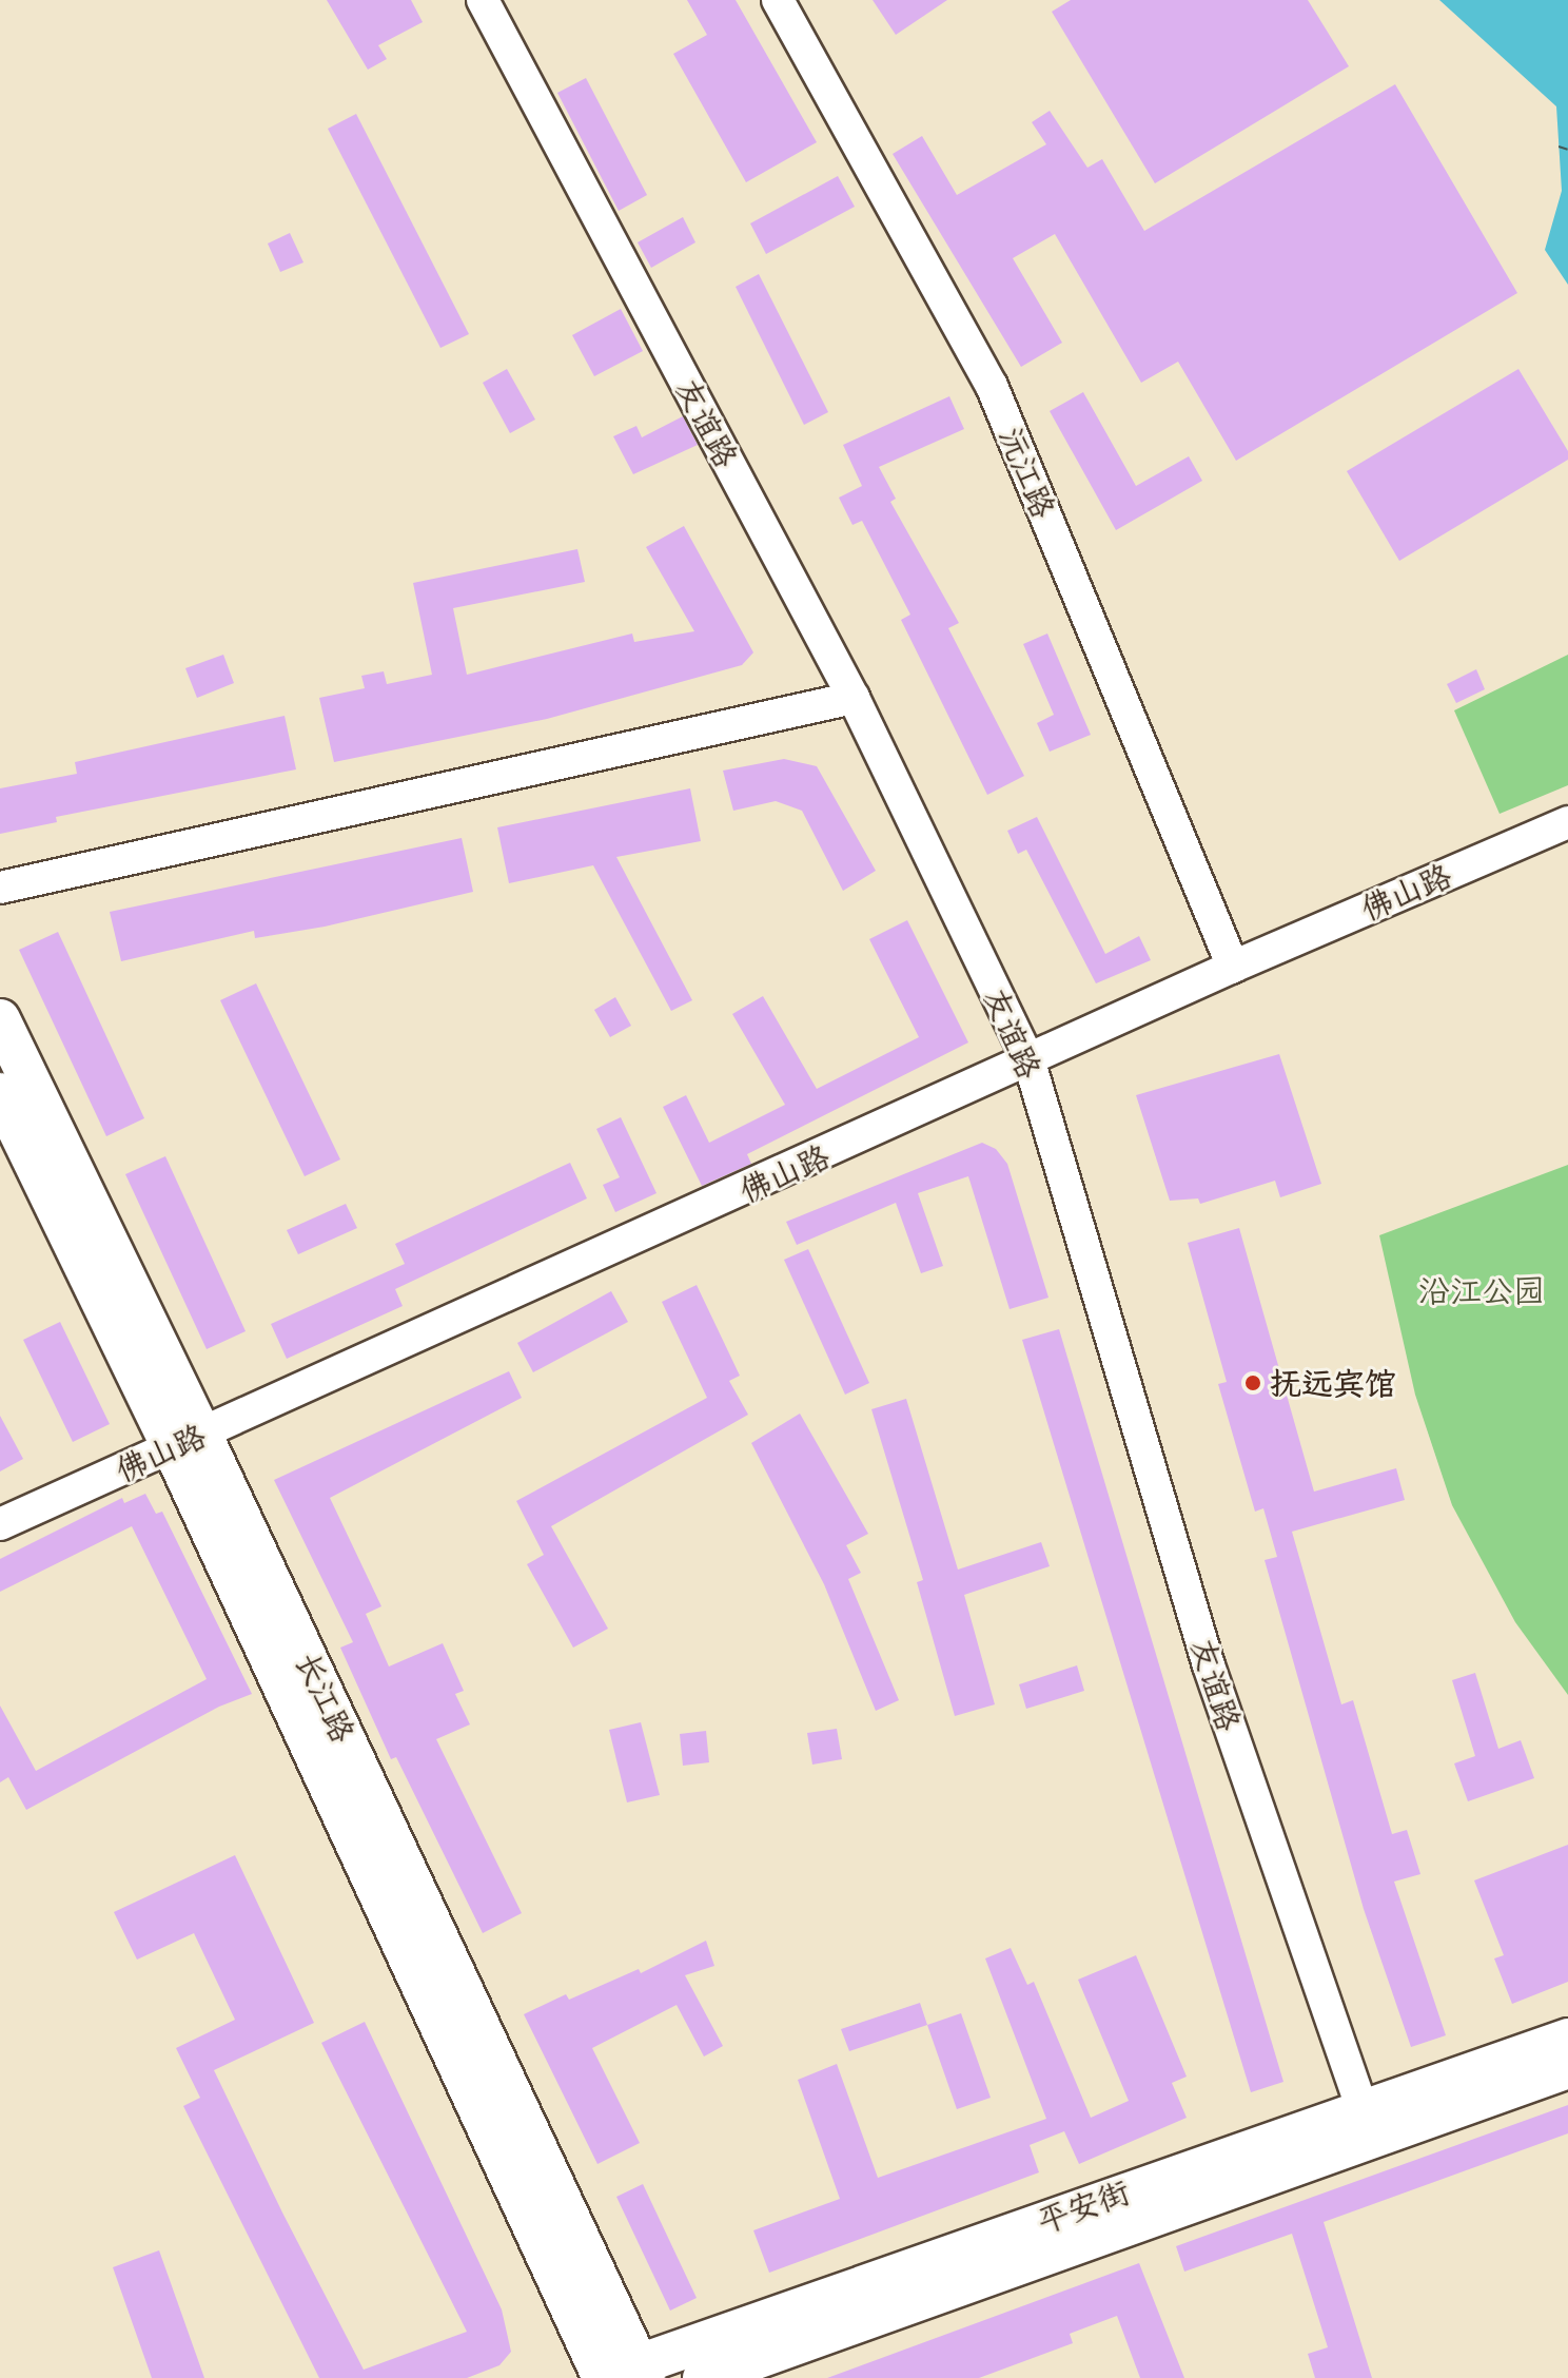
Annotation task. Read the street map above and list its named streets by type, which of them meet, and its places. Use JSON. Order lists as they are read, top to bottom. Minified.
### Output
{"streets":{"main road":["长江路","平安街"],"street":["友谊路","沅江路","佛山路"]},"crossings":[["友谊路","佛山路"],["友谊路","平安街"],["沅江路","佛山路"],["佛山路","长江路"],["长江路","平安街"]],"parks":["沿江公园"],"places":["抚远宾馆"]}
